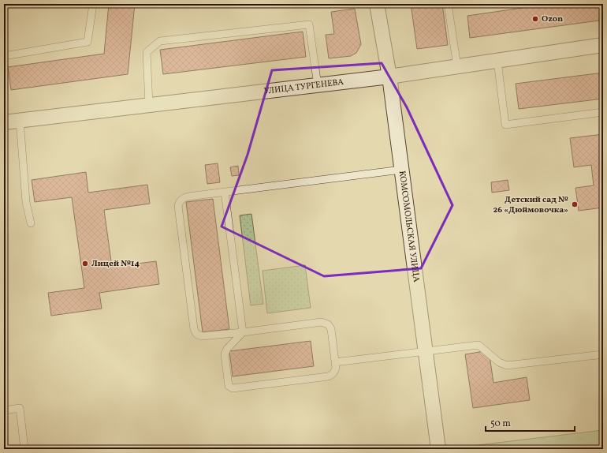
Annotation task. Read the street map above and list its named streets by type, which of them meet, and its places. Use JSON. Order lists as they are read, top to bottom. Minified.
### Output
{"streets":{"street":["УЛИЦА ТУРГЕНЕВА","КОМСОМОЛЬСКАЯ УЛИЦА"]},"crossings":[["УЛИЦА ТУРГЕНЕВА","КОМСОМОЛЬСКАЯ УЛИЦА"]],"places":["Ozon","Детский сад № 26 «Дюймовочка»","Лицей №14"],"scale_bar":"50 m"}
